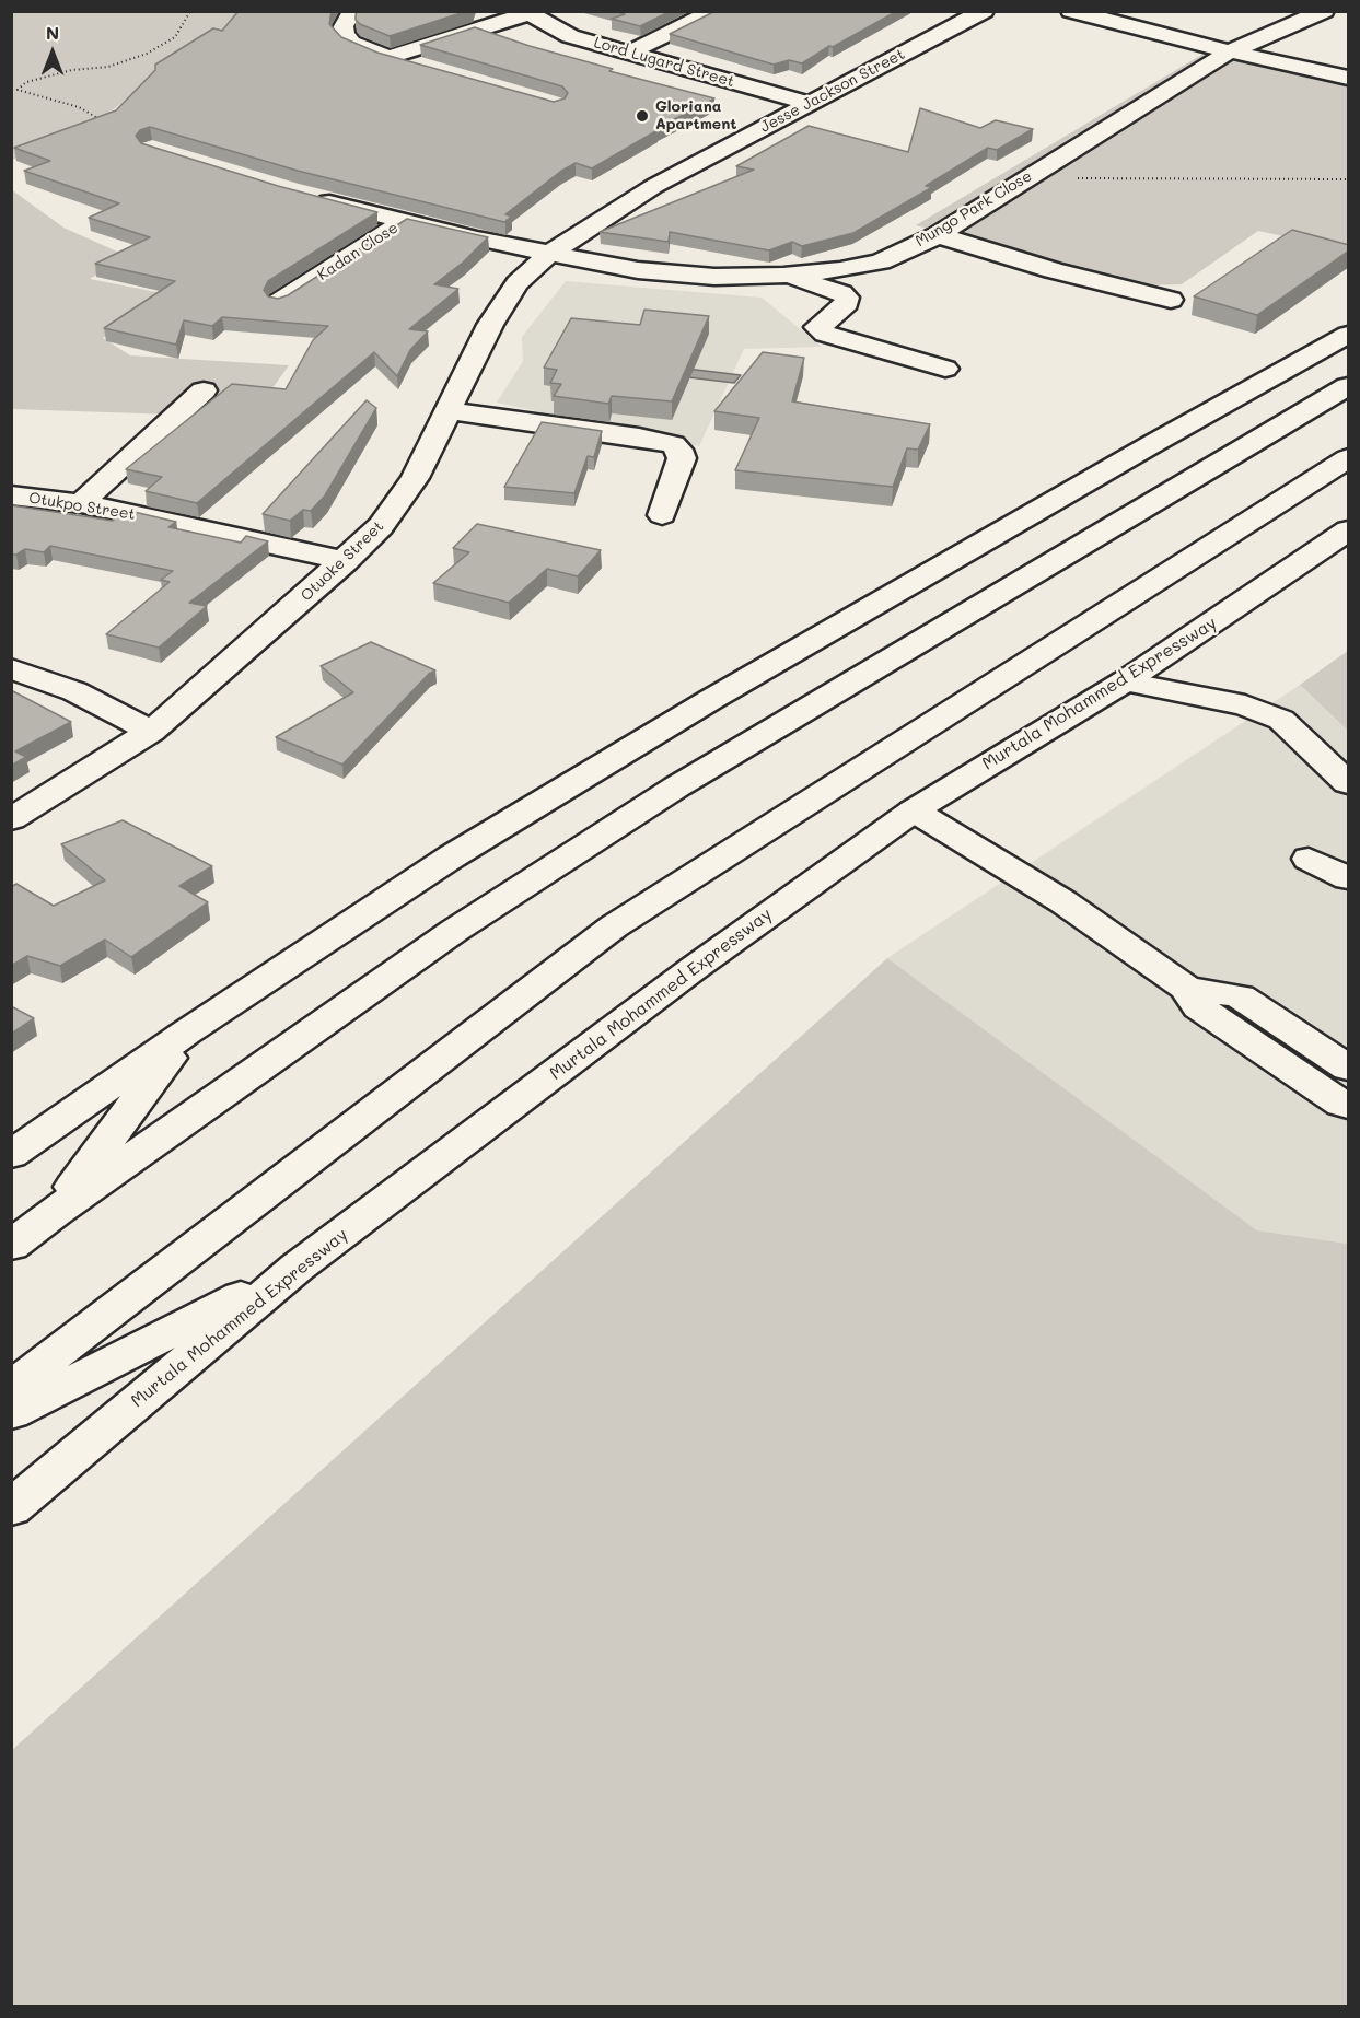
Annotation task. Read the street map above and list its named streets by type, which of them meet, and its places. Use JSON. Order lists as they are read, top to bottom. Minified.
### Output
{"streets":{"main road":["Lord Lugard Street","Jesse Jackson Street","Mungo Park Close","Kadan Close","Otukpo Street","Otuoke Street","Murtala Mohammed Expressway"]},"crossings":[["Lord Lugard Street","Jesse Jackson Street"],["Jesse Jackson Street","Mungo Park Close"],["Jesse Jackson Street","Otuoke Street"],["Mungo Park Close","Kadan Close"],["Mungo Park Close","Otuoke Street"],["Otukpo Street","Otuoke Street"]],"places":["Gloriana Apartment"],"north":"top"}
